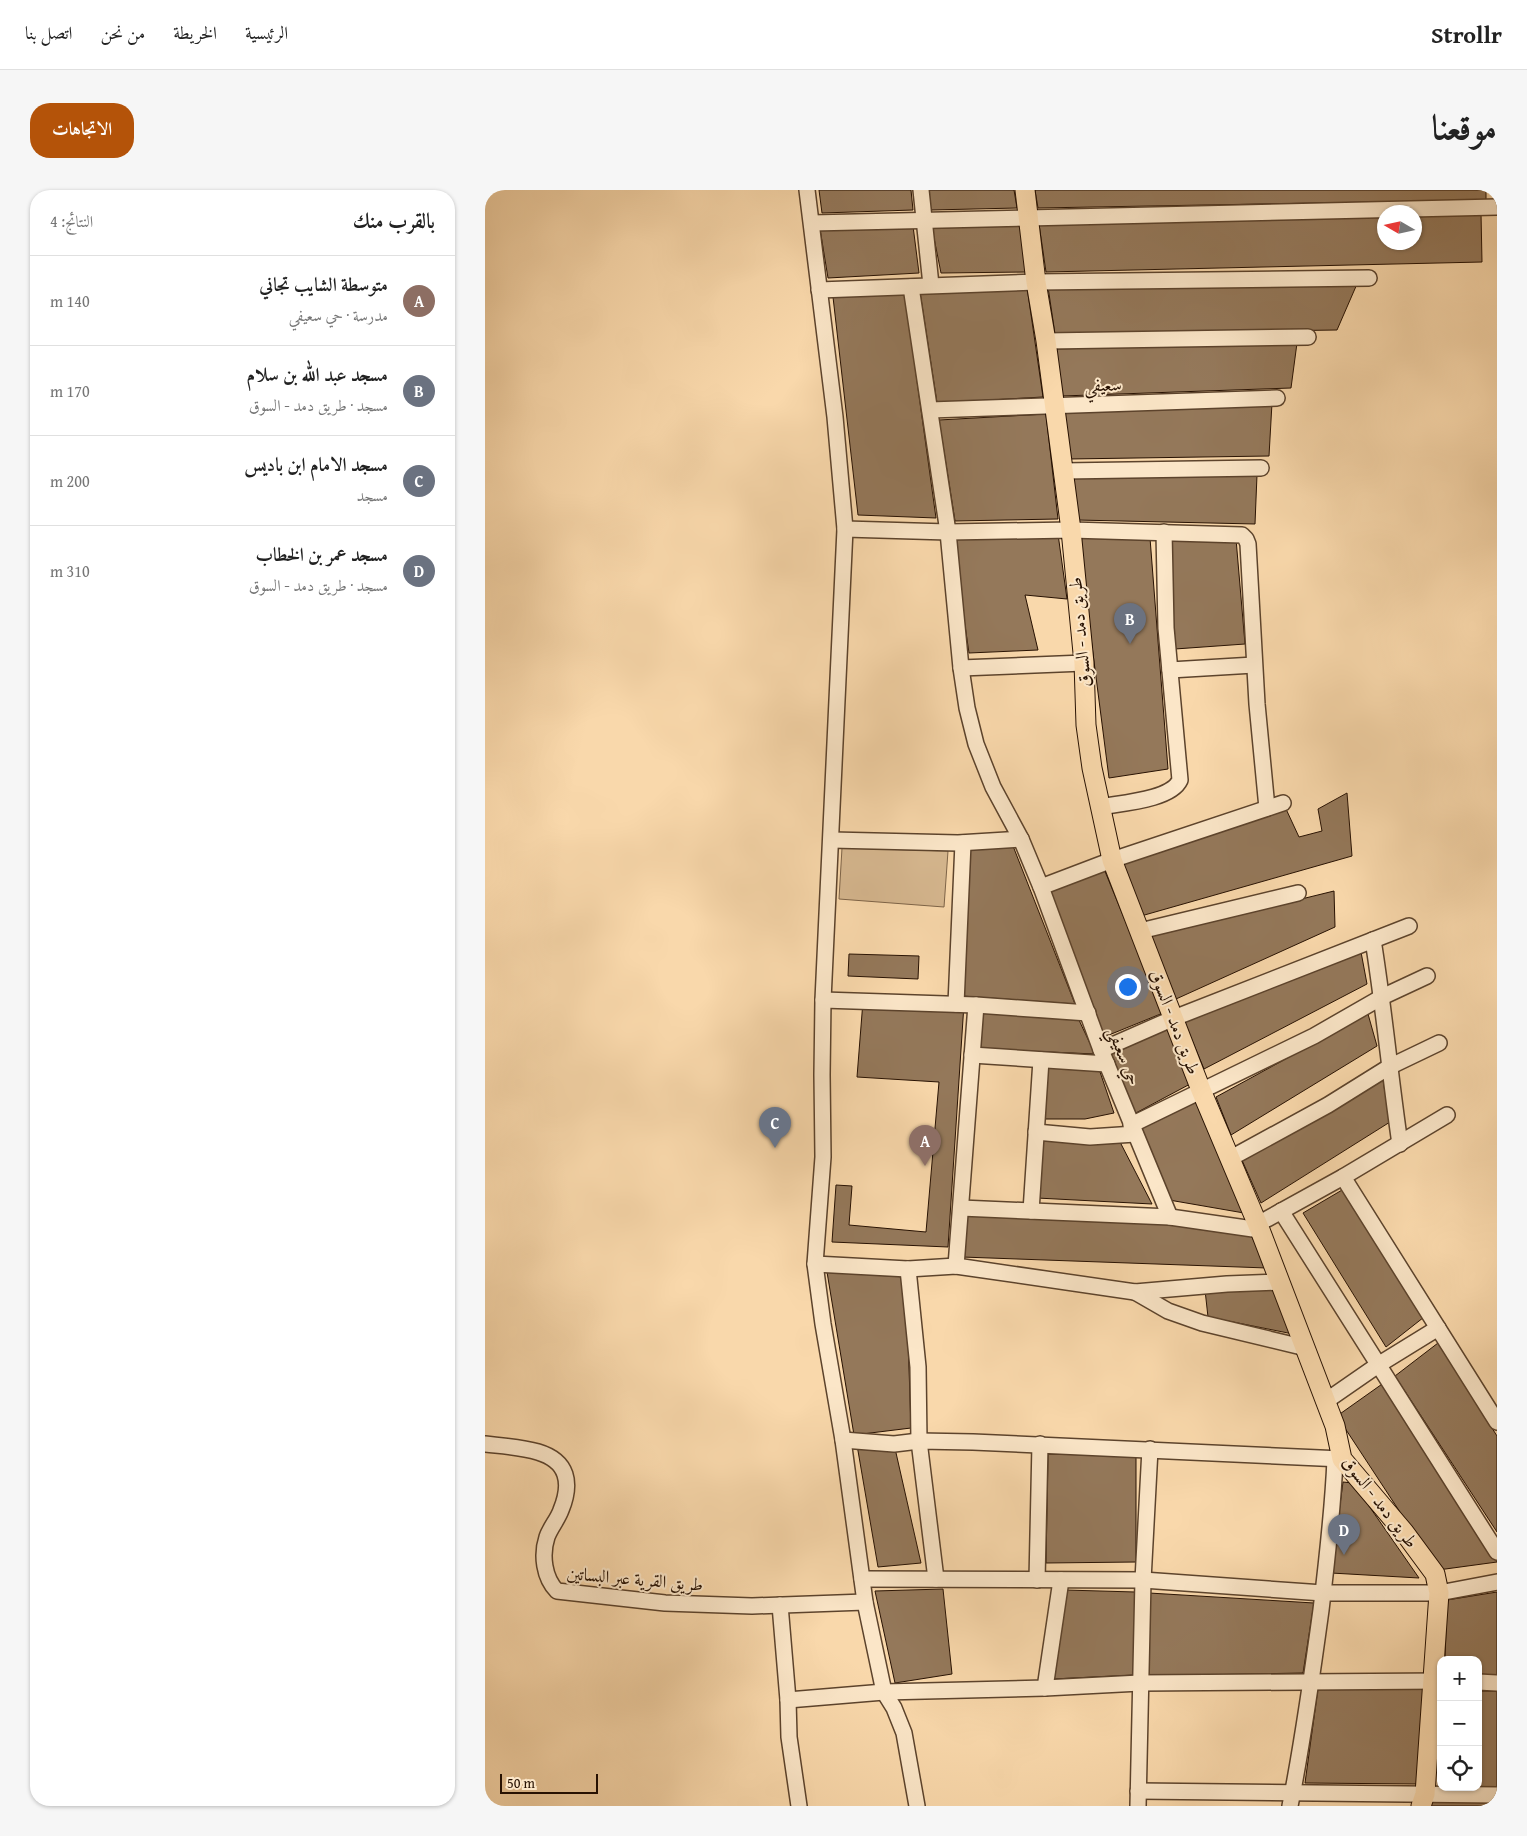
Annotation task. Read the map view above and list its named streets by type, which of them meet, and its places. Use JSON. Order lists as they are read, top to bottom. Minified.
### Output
{"streets":{"main road":["طريق دمد - السوق"],"street":["سعيفي","حي سعيفي","طريق القرية عبر البساتين"]},"crossings":[["سعيفي","طريق دمد - السوق"]],"scale_bar":"50 m","north":"left","page":{"header":"Strollr","nav":["الرئيسية","الخريطة","من نحن","اتصل بنا"],"title":"موقعنا","buttons":"الاتجاهات","heading":["بالقرب منك","النتائج: 4"],"list":[{"mark":"A","name":"متوسطة الشايب تجاني","note":"مدرسة · حي سعيفي","value":"140 m"},{"mark":"B","name":"مسجد عبد الله بن سلام","note":"مسجد · طريق دمد - السوق","value":"170 m"},{"mark":"C","name":"مسجد الامام ابن باديس","note":"مسجد","value":"200 m"},{"mark":"D","name":"مسجد عمر بن الخطاب","note":"مسجد · طريق دمد - السوق","value":"310 m"}],"pins":["B","C","A","D"],"map_buttons":["+","−"],"scale":"50 m"}}
